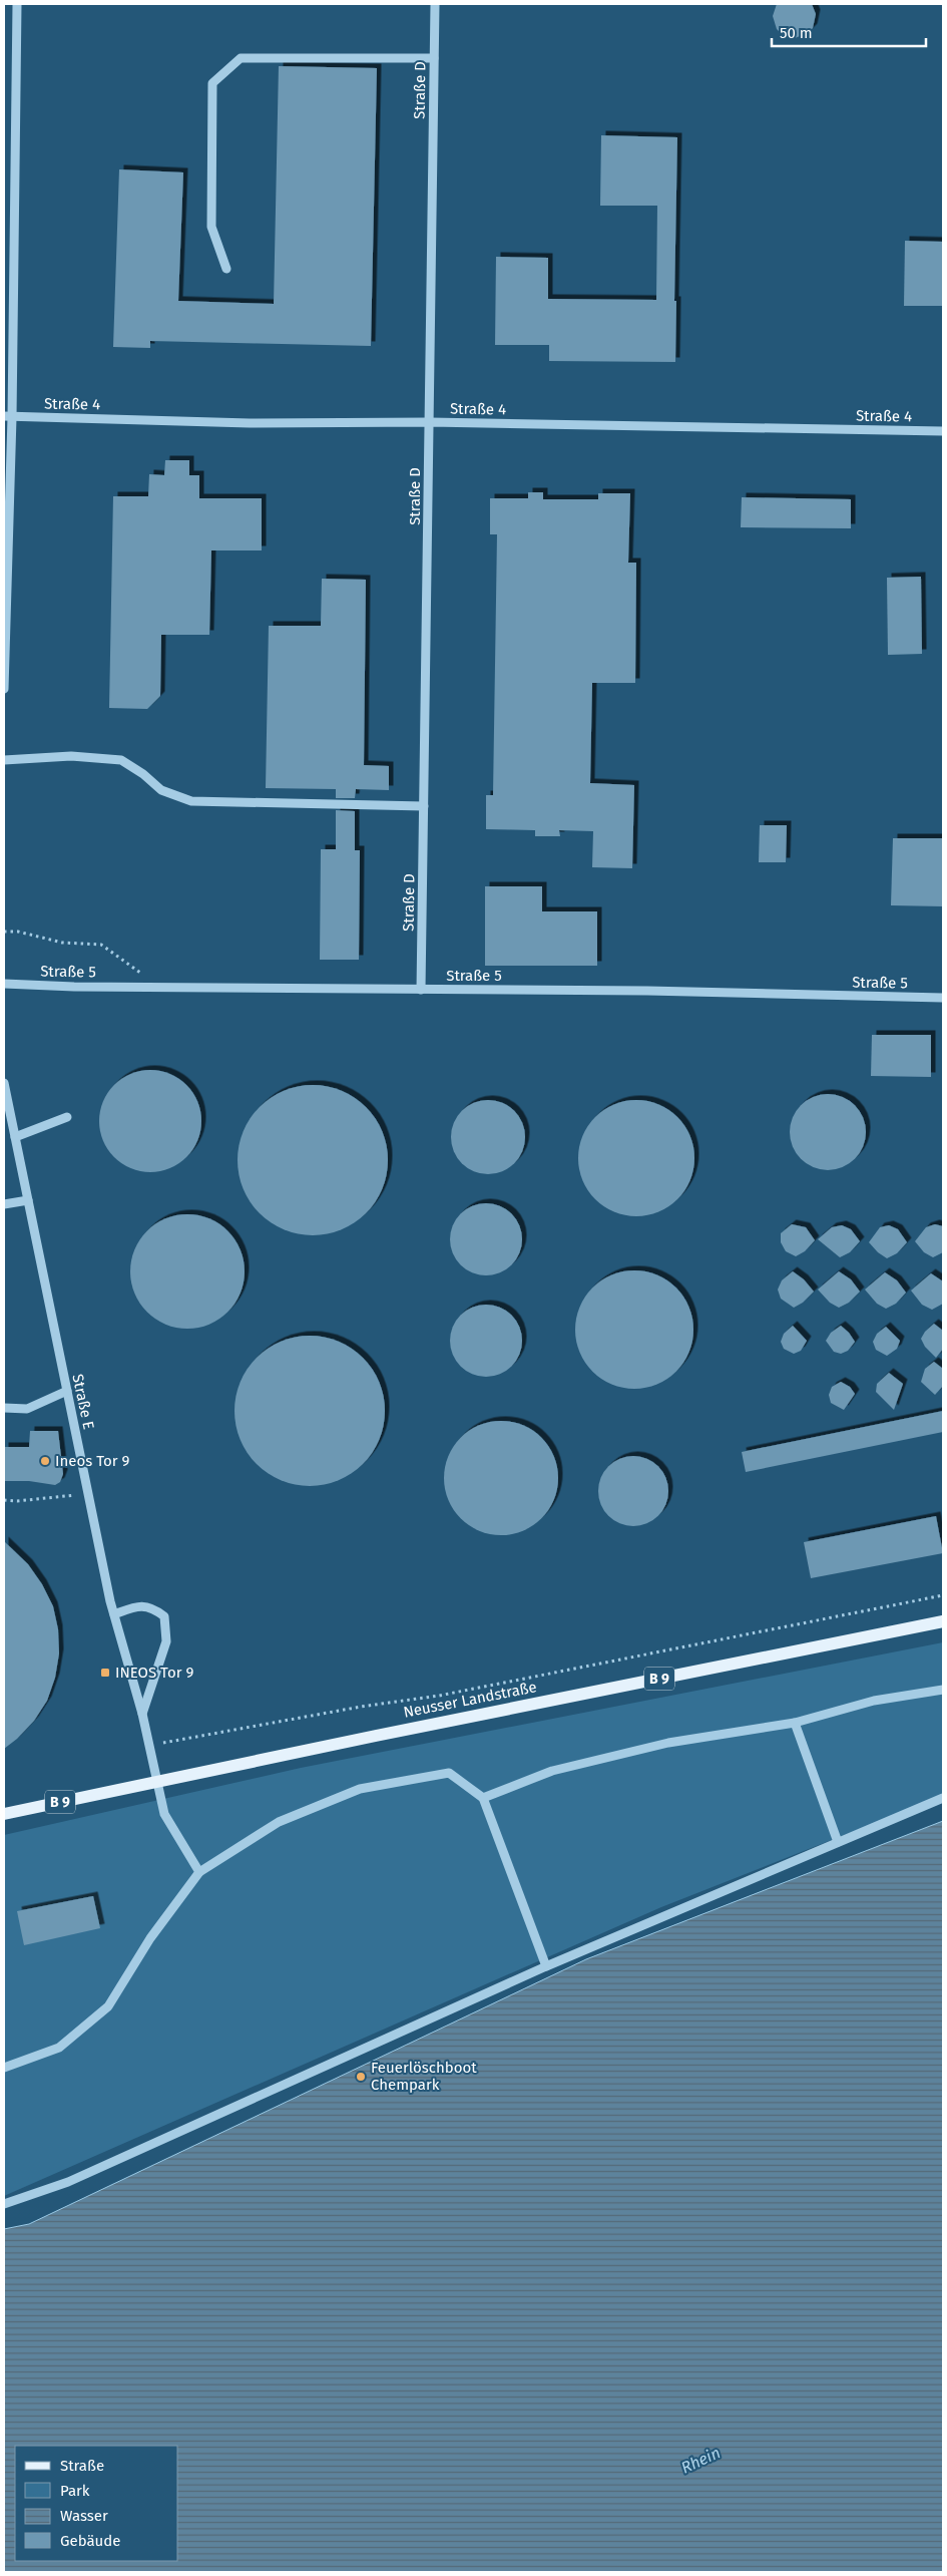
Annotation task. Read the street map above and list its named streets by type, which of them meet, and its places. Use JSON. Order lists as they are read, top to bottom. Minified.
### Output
{"streets":{"main road":["B 9","Neusser Landstraße"],"lane":["Straße D","Straße 4","Straße 5","Straße E"]},"crossings":[["Straße D","Straße 4"],["Straße D","Straße 5"],["Straße E","Neusser Landstraße"]],"water":["Rhein"],"places":{"other":["Ineos Tor 9","Feuerlöschboot Chempark"],"transit":["INEOS Tor 9"]},"legend":["Straße","Park","Wasser","Gebäude"],"scale_bar":"50 m"}
